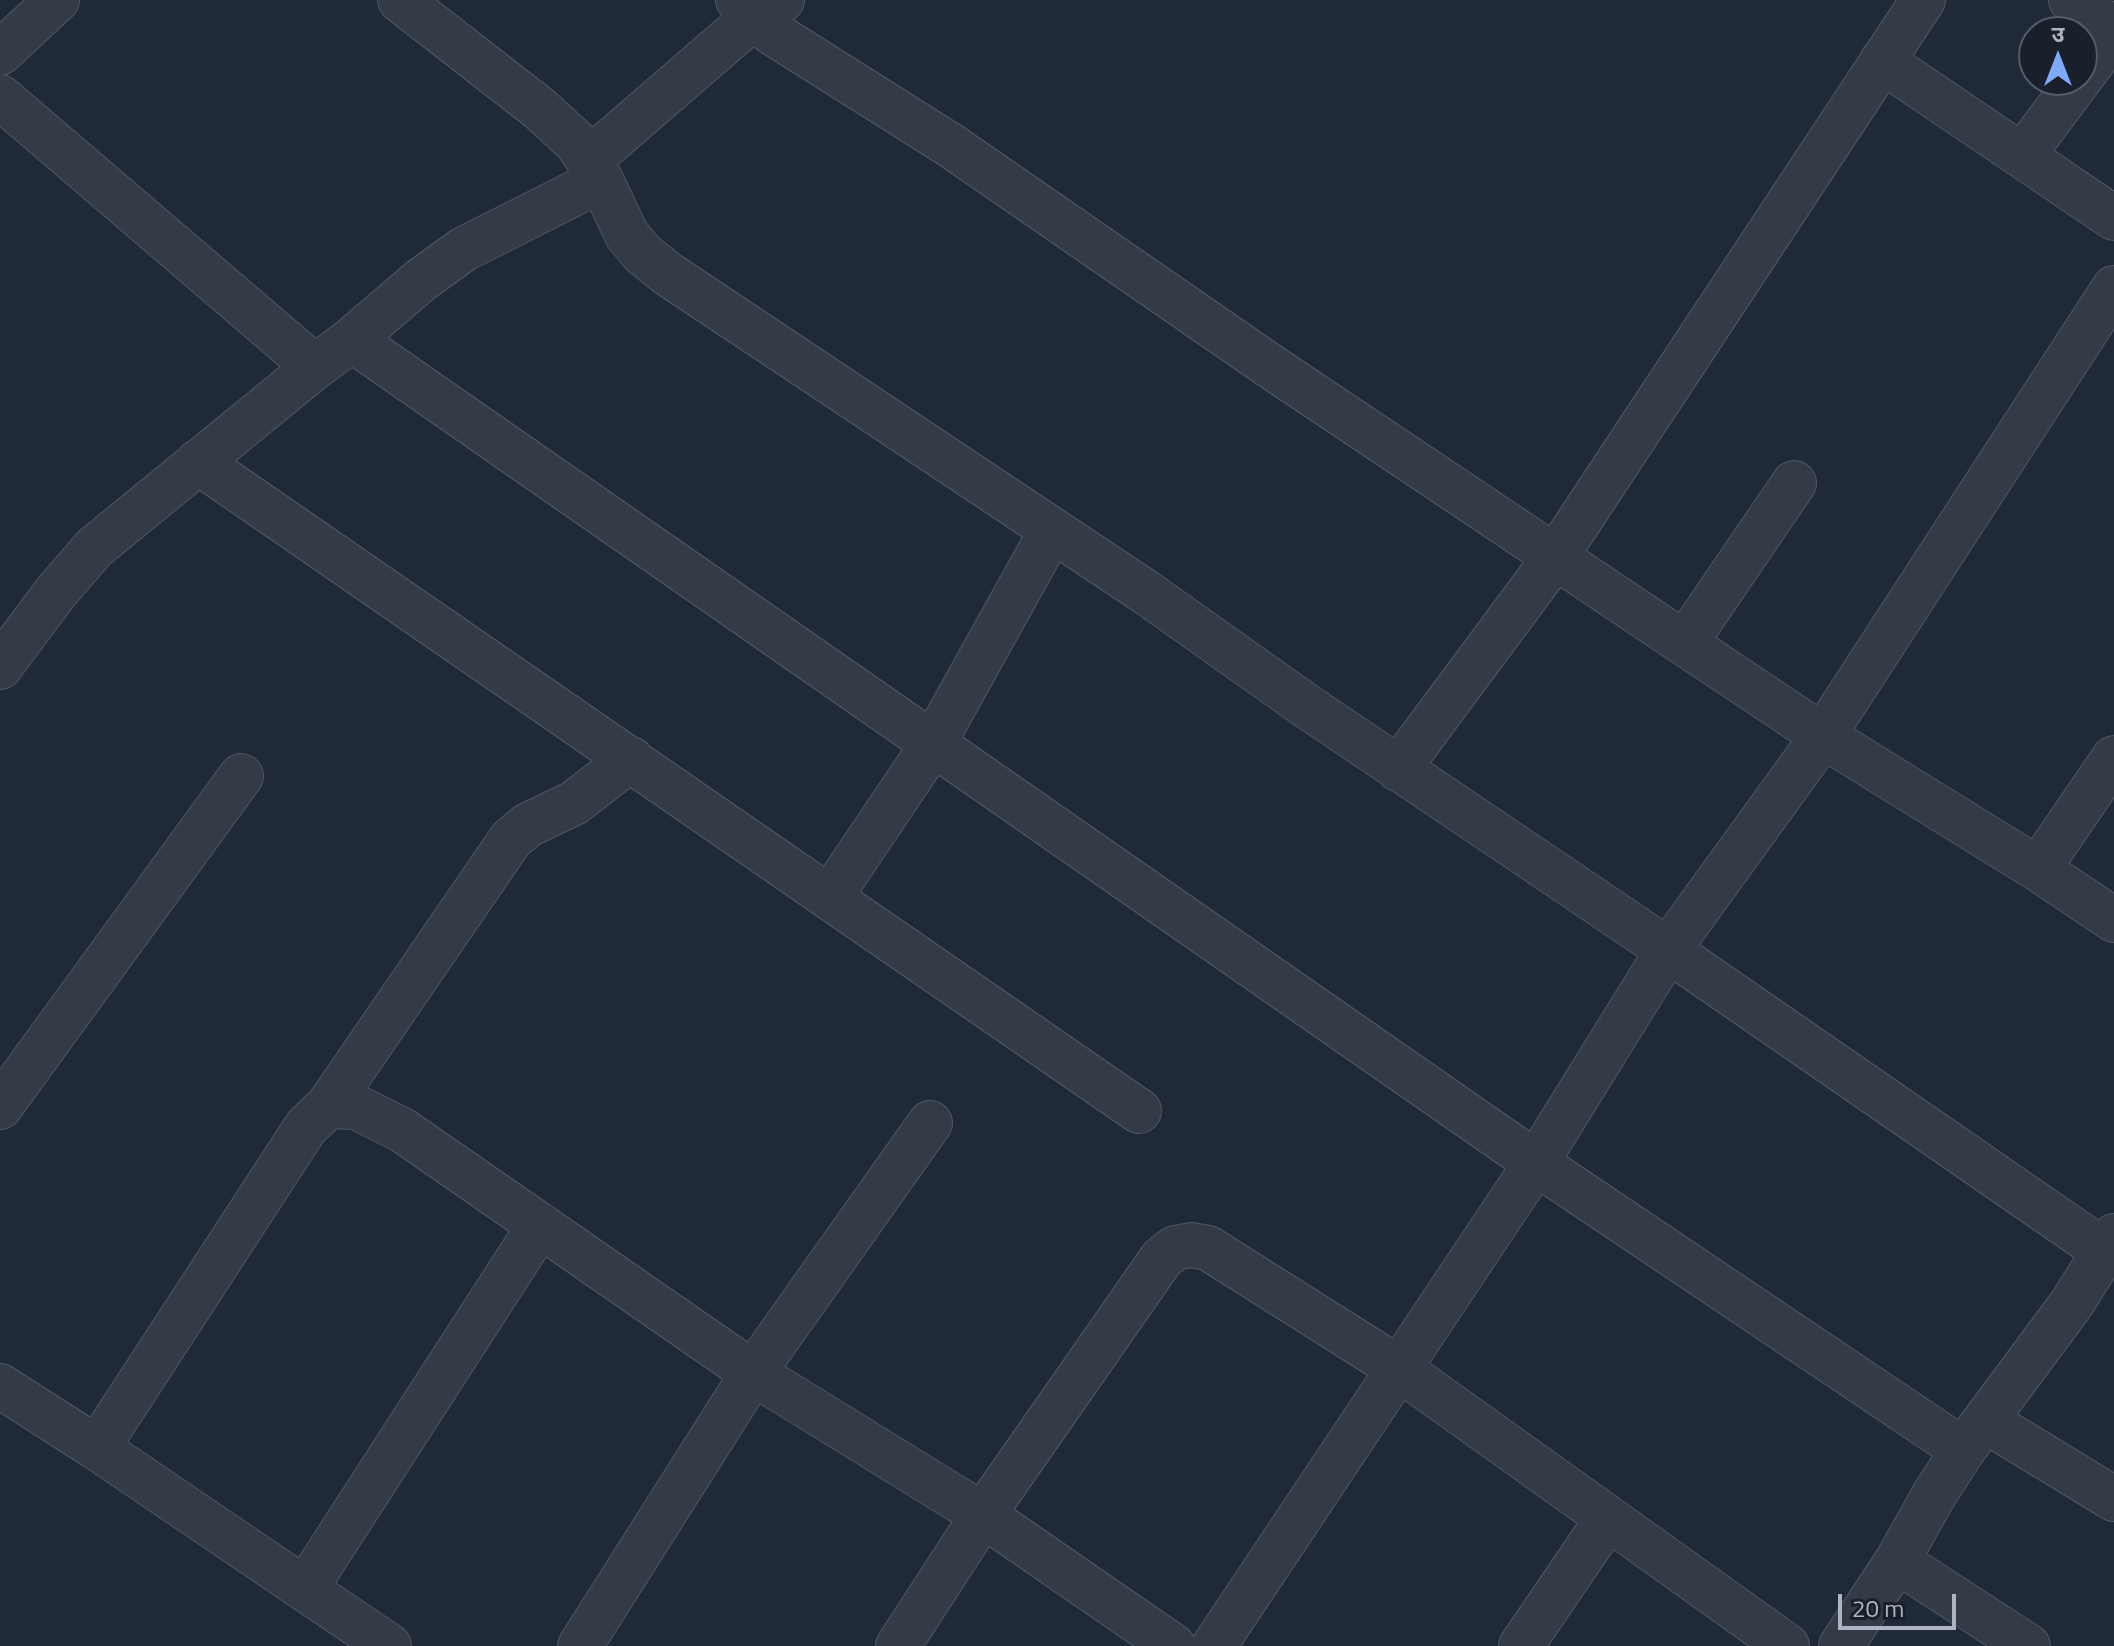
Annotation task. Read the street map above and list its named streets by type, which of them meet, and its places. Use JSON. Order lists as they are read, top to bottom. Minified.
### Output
{"scale_bar":"20 m","north":"top"}
